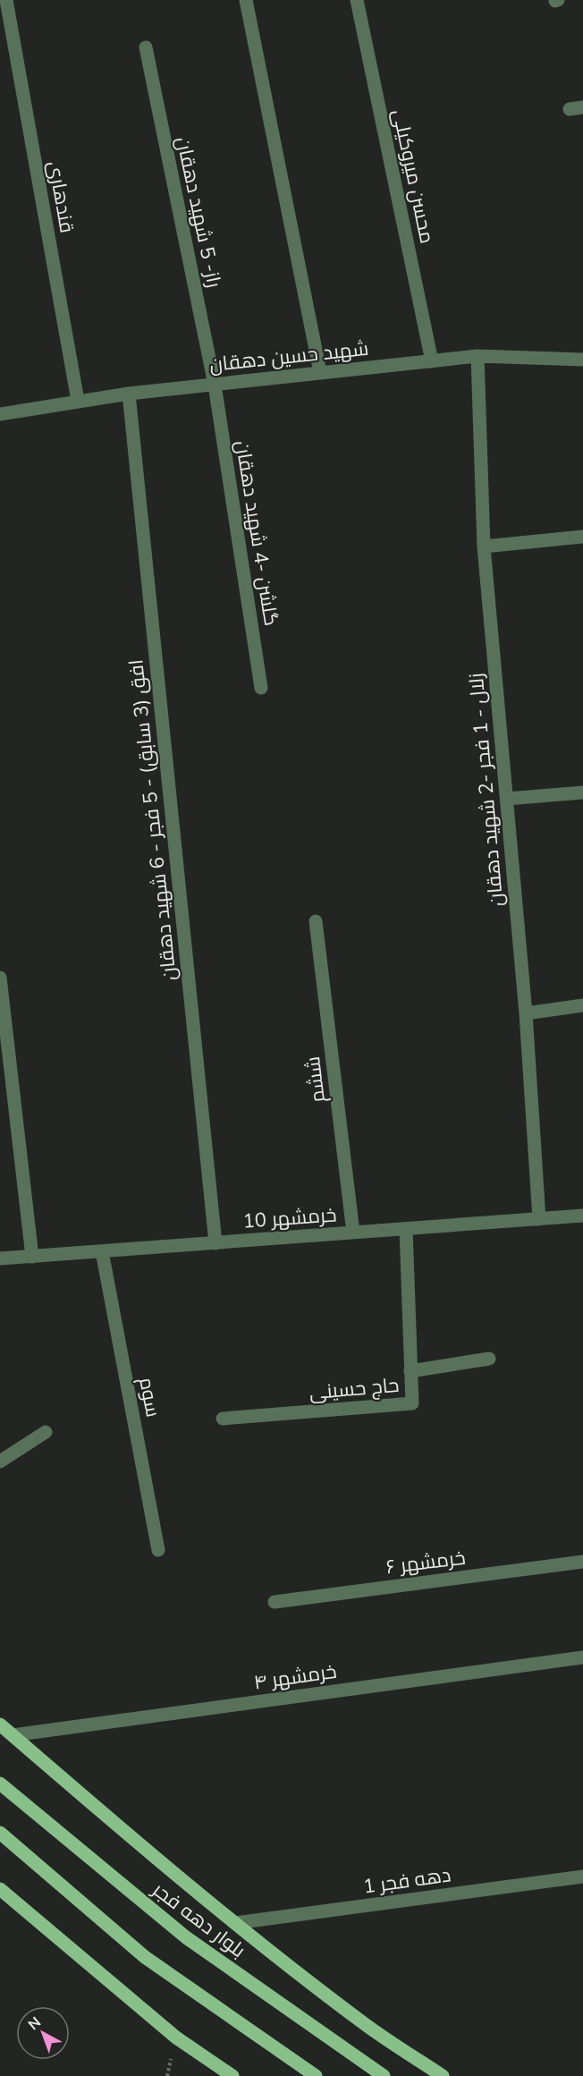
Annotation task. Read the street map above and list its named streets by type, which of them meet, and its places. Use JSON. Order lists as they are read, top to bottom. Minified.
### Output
{"streets":{"main road":["بلوار دهه فجر"],"street":["محسن میروکیلی","قندهاری","راز- 5 شهید دهقان","شهید حسین دهقان","گلشن -4 شهید دهقان","زلال - 1 فجر -2 شهید دهقان","افق (3 سابق) - 5 فجر - 6 شهید دهقان","ششم","خرمشهر 10","حاج حسینی","سوم","خرمشهر ۶","خرمشهر ۴","دهه فجر 1"]},"crossings":[["محسن میروکیلی","شهید حسین دهقان"],["قندهاری","شهید حسین دهقان"],["راز- 5 شهید دهقان","شهید حسین دهقان"],["راز- 5 شهید دهقان","گلشن -4 شهید دهقان"],["شهید حسین دهقان","گلشن -4 شهید دهقان"],["شهید حسین دهقان","زلال - 1 فجر -2 شهید دهقان"],["شهید حسین دهقان","افق (3 سابق) - 5 فجر - 6 شهید دهقان"],["زلال - 1 فجر -2 شهید دهقان","خرمشهر 10"],["افق (3 سابق) - 5 فجر - 6 شهید دهقان","خرمشهر 10"],["ششم","خرمشهر 10"],["خرمشهر 10","حاج حسینی"],["خرمشهر 10","سوم"]],"north":"top left"}
